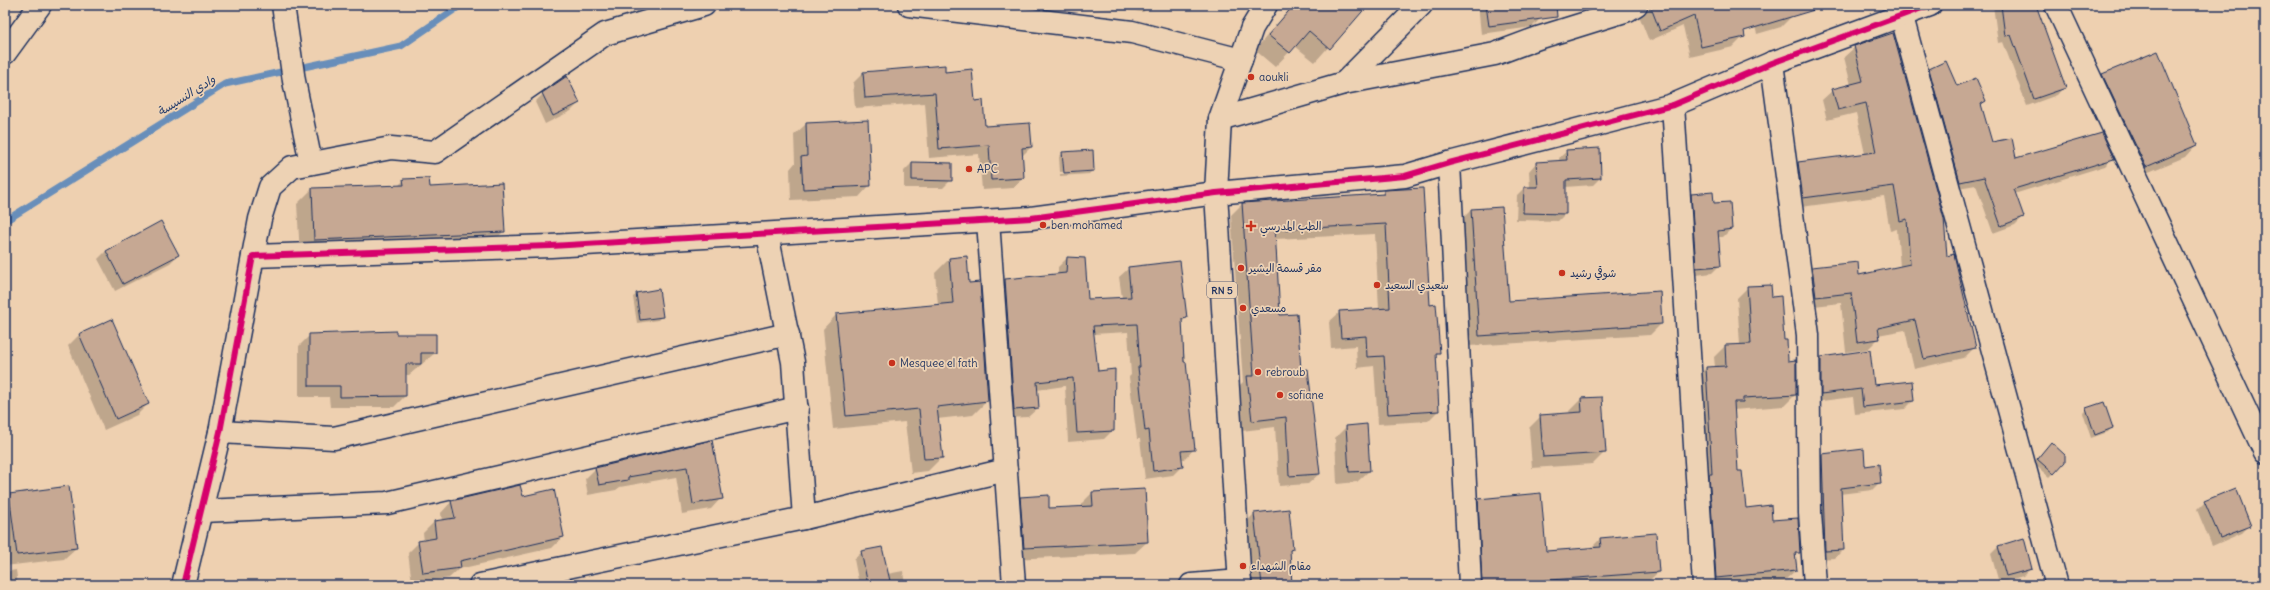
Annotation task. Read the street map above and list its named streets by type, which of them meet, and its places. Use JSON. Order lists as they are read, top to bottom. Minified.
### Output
{"streets":{"street":["RN 5"]},"water":["وادي النسيسة"],"places":{"other":["aoukli","APC","ben mohamed","مقر قسمة اليشير","شوقي رشيد","سعيدي السعيد","مسعدي","Mesquee el fath","rebroub","sofiane","مقام الشهداء"],"health":["الطب المدرسي"]}}
